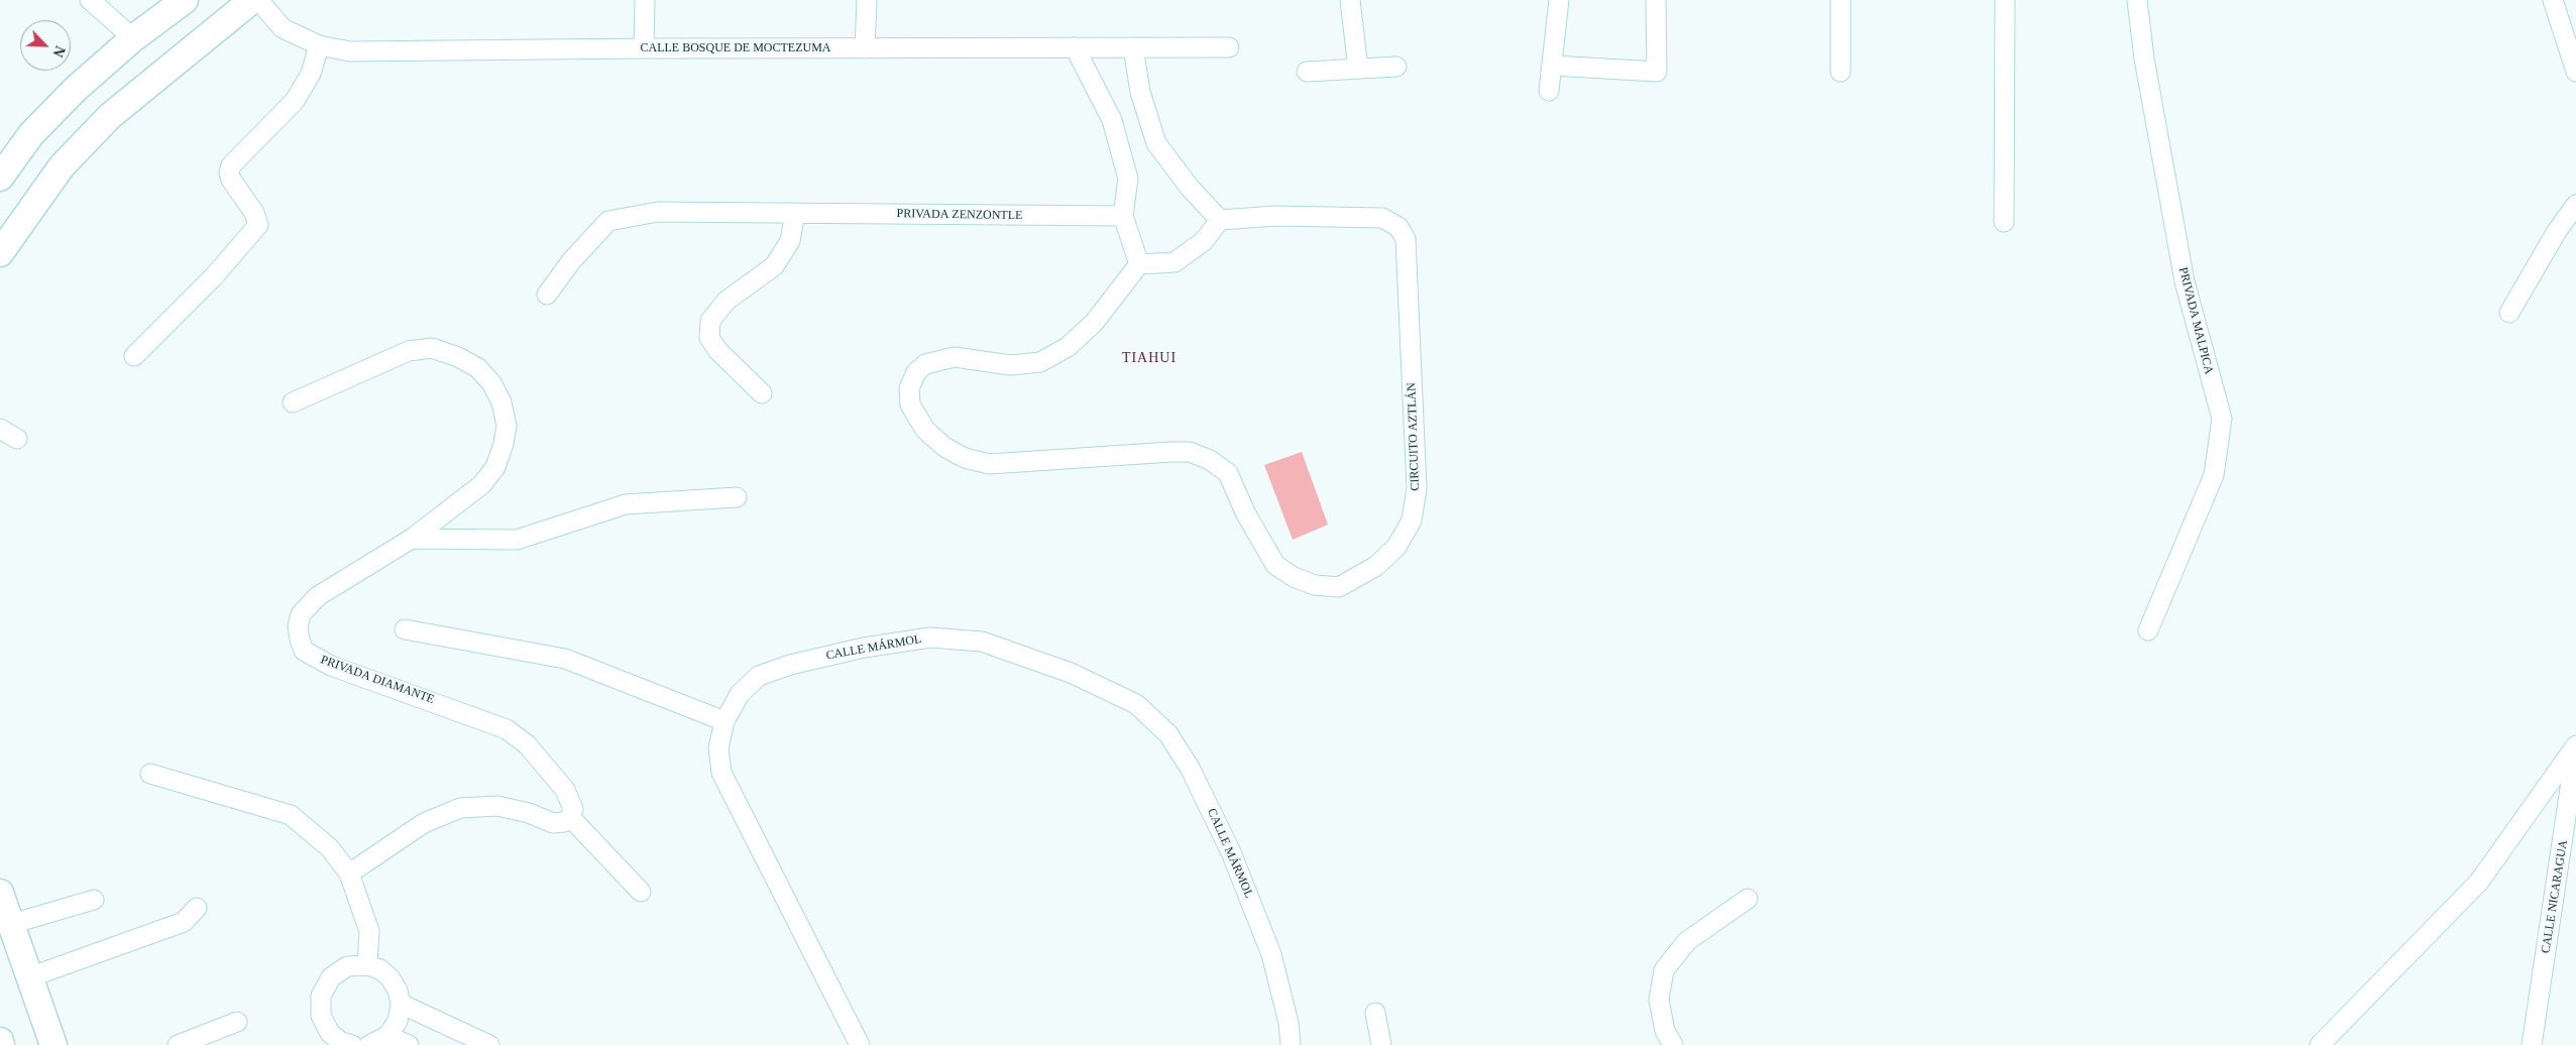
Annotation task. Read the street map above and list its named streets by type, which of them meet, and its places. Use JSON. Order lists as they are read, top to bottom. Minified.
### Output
{"streets":{"street":["CALLE BOSQUE DE MOCTEZUMA","PRIVADA ZENZONTLE","PRIVADA MALPICA","CIRCUITO AZTLÁN","CALLE MÁRMOL","PRIVADA DIAMANTE","CALLE NICARAGUA"]},"districts":["TIAHUI"],"north":"bottom right"}
